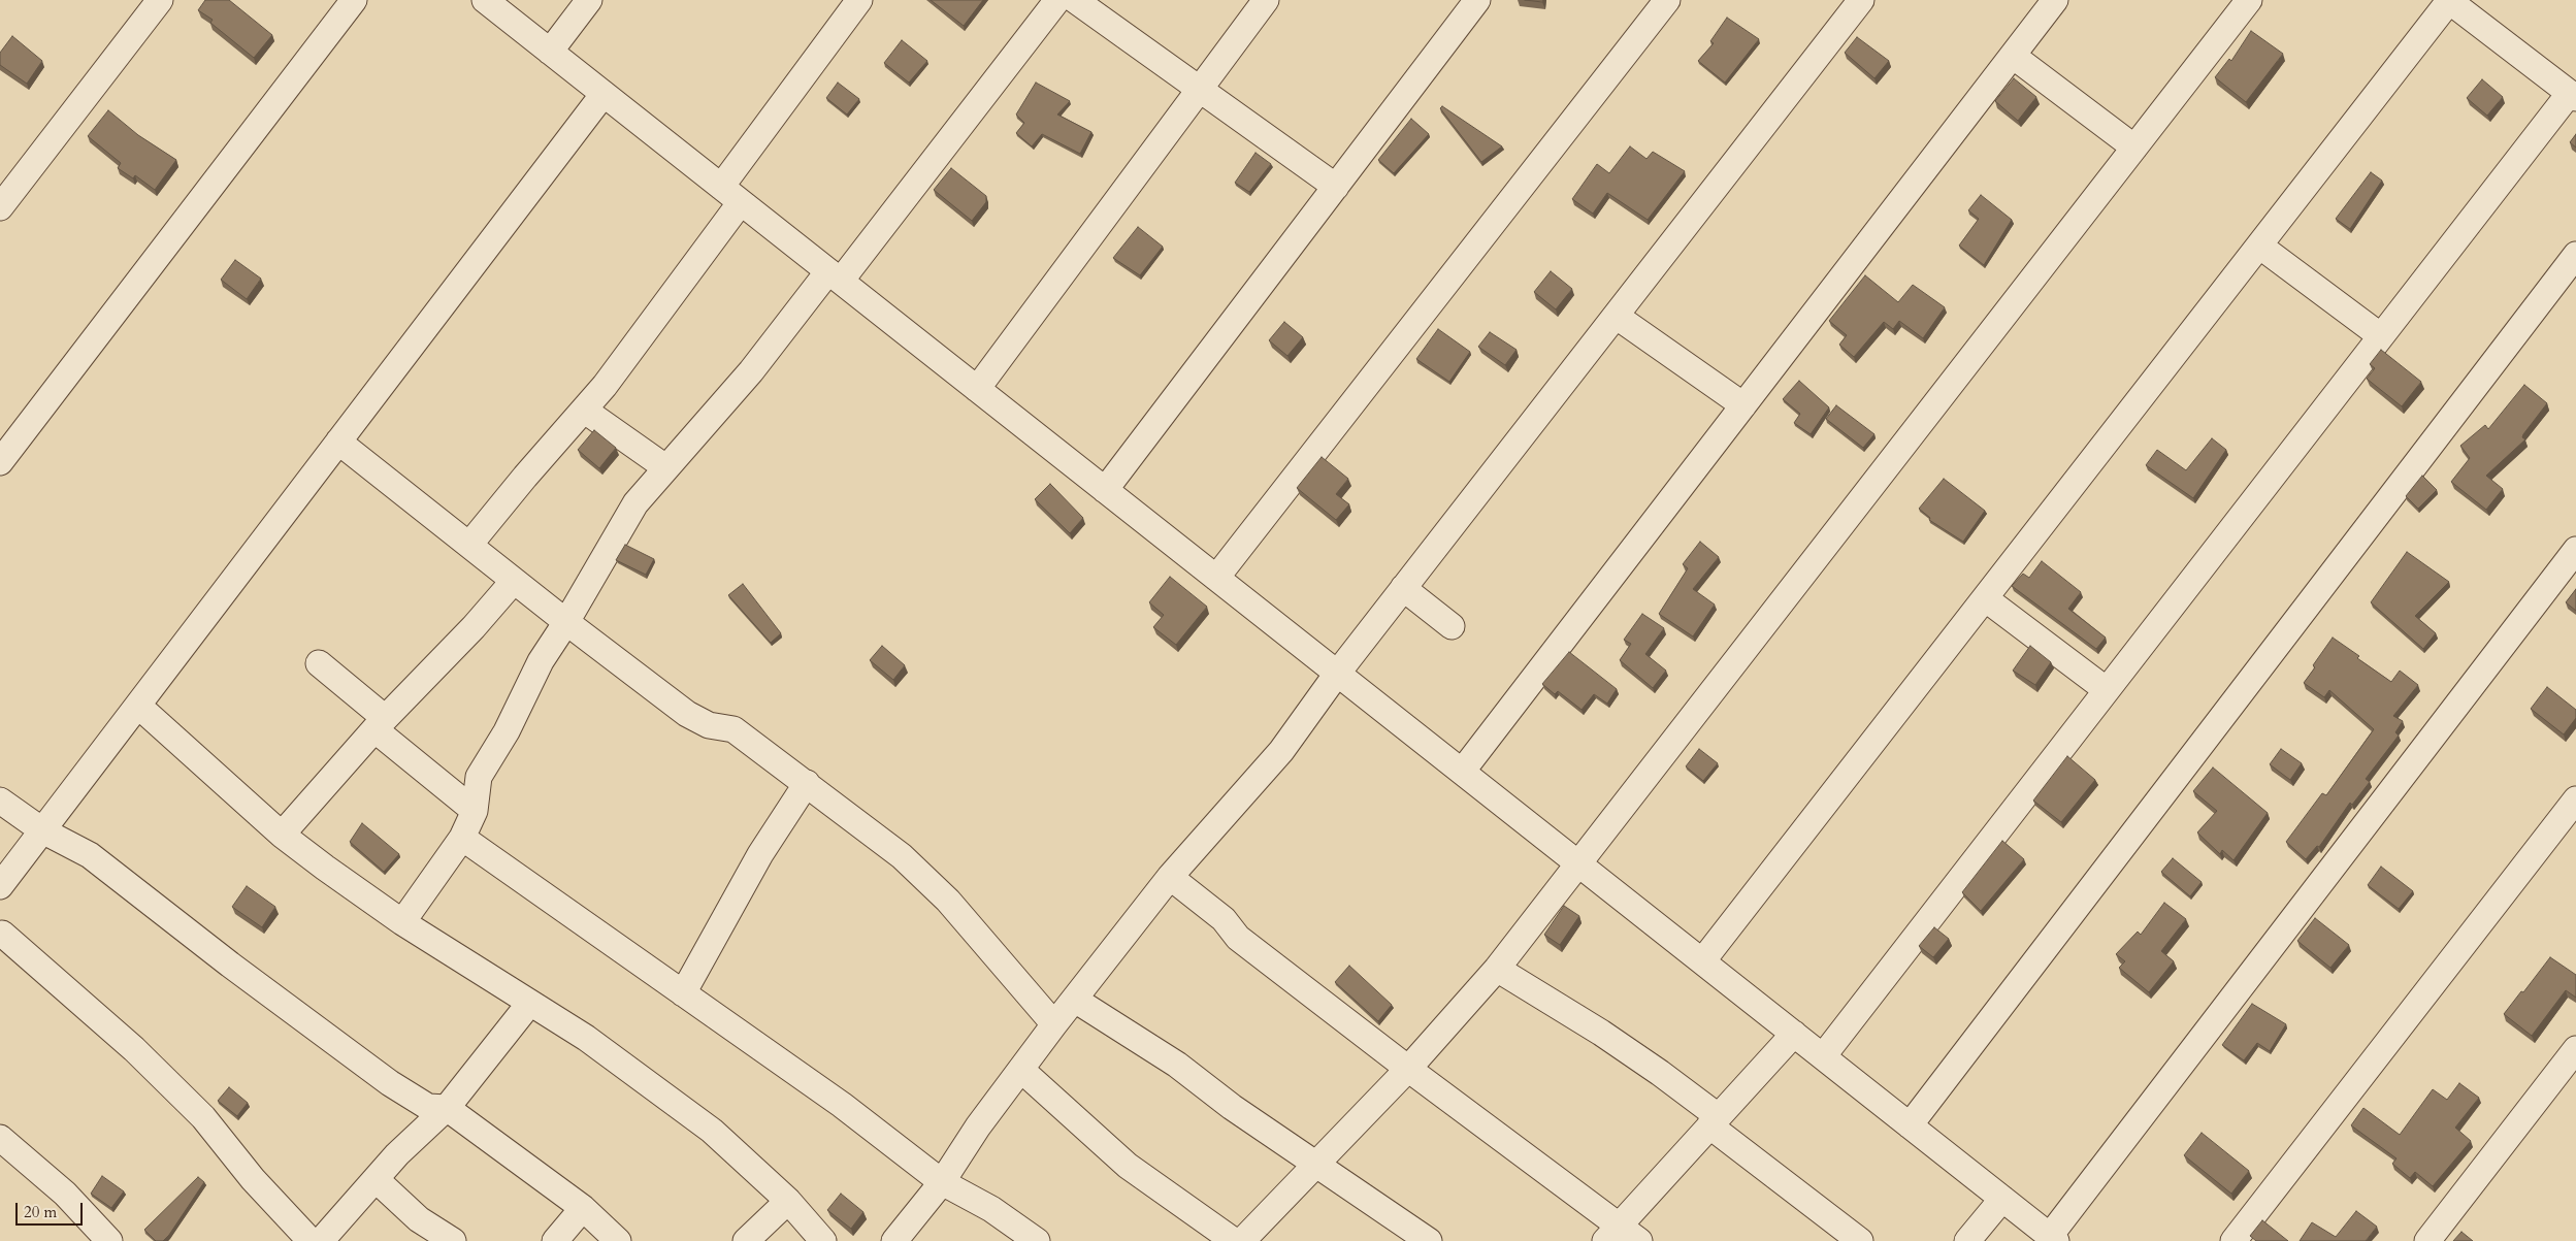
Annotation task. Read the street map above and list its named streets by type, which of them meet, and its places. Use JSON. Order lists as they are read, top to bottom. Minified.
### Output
{"scale_bar":"20 m"}
